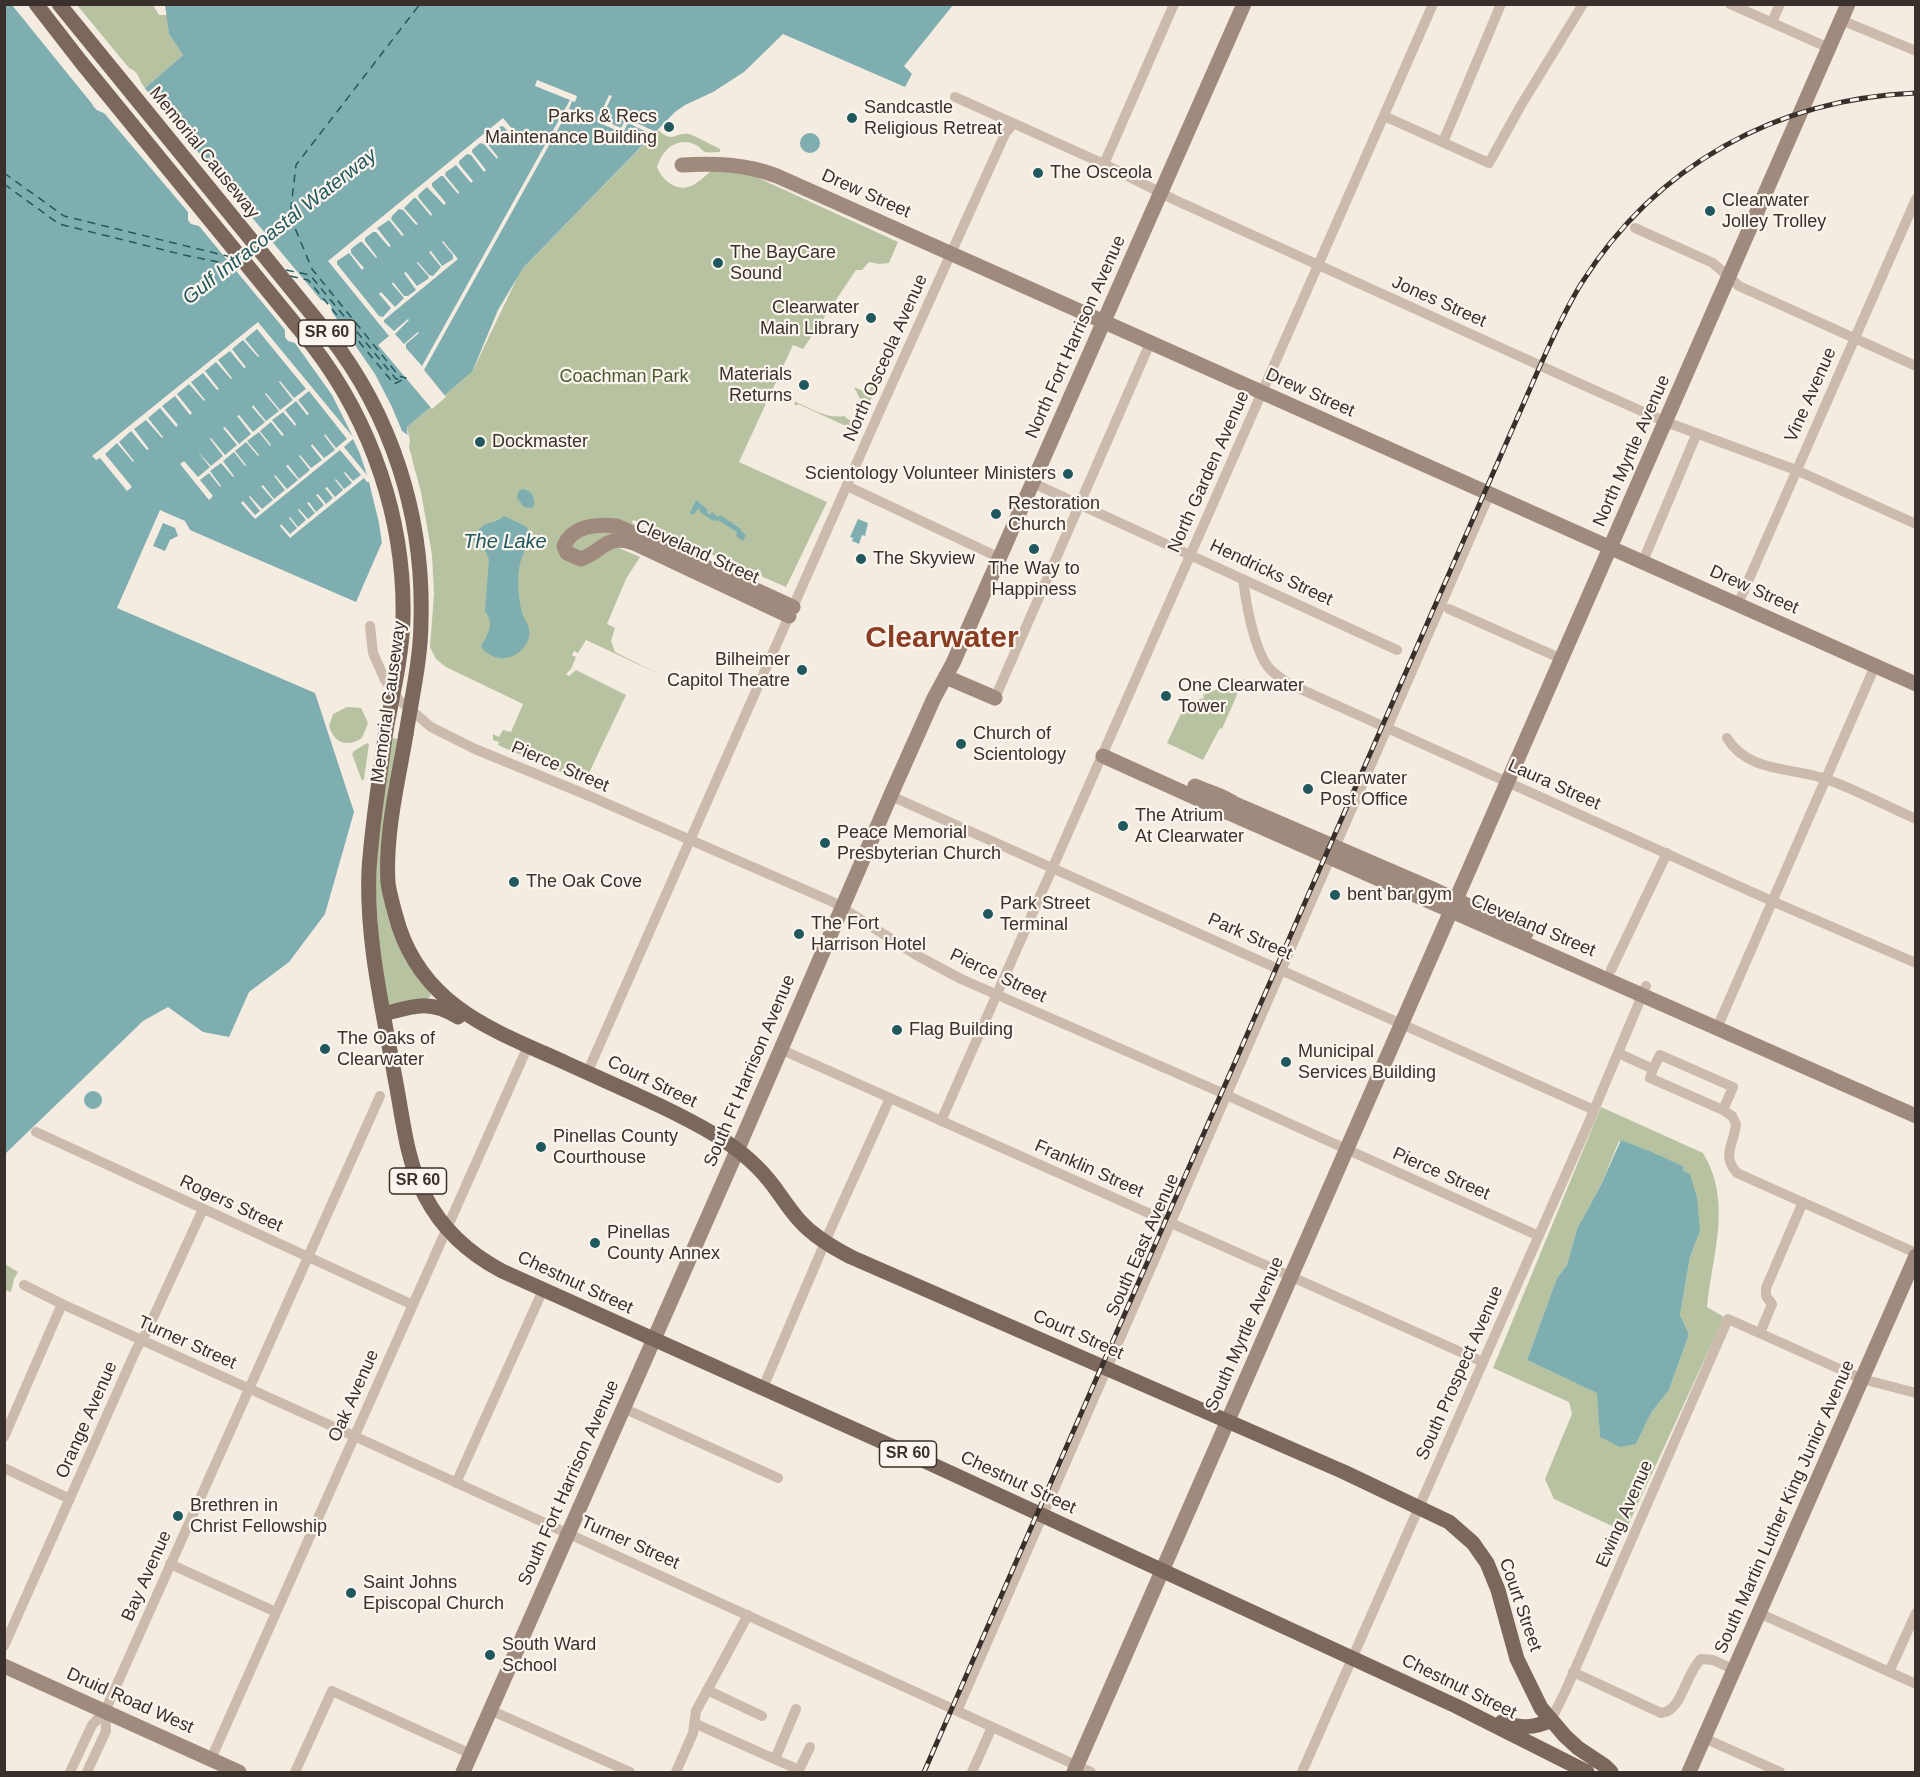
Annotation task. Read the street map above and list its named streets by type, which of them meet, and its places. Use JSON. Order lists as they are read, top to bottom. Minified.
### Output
{"streets":{"main road":["Memorial Causeway","SR 60","Court Street","Chestnut Street"],"street":["Drew Street","Jones Street","North Fort Harrison Avenue","North Osceola Avenue","Vine Avenue","North Myrtle Avenue","North Garden Avenue","Cleveland Street","Hendricks Street","Pierce Street","Laura Street","Park Street","South Ft Harrison Avenue","Franklin Street","Rogers Street","South East Avenue","South Myrtle Avenue","Turner Street","South Prospect Avenue","Oak Avenue","Orange Avenue","South Fort Harrison Avenue","South Martin Luther King Junior Avenue","Ewing Avenue","Bay Avenue","Druid Road West"]},"crossings":[["Memorial Causeway","Court Street"],["Memorial Causeway","Chestnut Street"],["Drew Street","North Fort Harrison Avenue"],["Drew Street","North Osceola Avenue"],["Drew Street","Vine Avenue"],["Drew Street","North Myrtle Avenue"],["Drew Street","North Garden Avenue"],["Drew Street","South East Avenue"],["Jones Street","North Fort Harrison Avenue"],["Jones Street","North Osceola Avenue"],["Jones Street","Vine Avenue"],["Jones Street","North Myrtle Avenue"],["Jones Street","North Garden Avenue"],["North Fort Harrison Avenue","Hendricks Street"],["North Fort Harrison Avenue","South Ft Harrison Avenue"],["North Osceola Avenue","Cleveland Street"],["North Osceola Avenue","Pierce Street"],["North Osceola Avenue","Court Street"],["North Myrtle Avenue","Cleveland Street"],["North Myrtle Avenue","Laura Street"],["North Myrtle Avenue","South Myrtle Avenue"],["North Garden Avenue","Cleveland Street"],["North Garden Avenue","Hendricks Street"],["North Garden Avenue","Pierce Street"],["North Garden Avenue","Park Street"],["North Garden Avenue","Franklin Street"],["Cleveland Street","South East Avenue"],["Cleveland Street","South Myrtle Avenue"],["Cleveland Street","South Prospect Avenue"],["Hendricks Street","Laura Street"],["Pierce Street","South Ft Harrison Avenue"],["Pierce Street","South East Avenue"],["Pierce Street","South Myrtle Avenue"],["Pierce Street","South Prospect Avenue"],["Laura Street","South East Avenue"],["Park Street","South Ft Harrison Avenue"],["Park Street","South East Avenue"],["Park Street","South Myrtle Avenue"],["Park Street","South Prospect Avenue"],["South Ft Harrison Avenue","Court Street"],["South Ft Harrison Avenue","Franklin Street"],["South Ft Harrison Avenue","Chestnut Street"],["South Ft Harrison Avenue","South Fort Harrison Avenue"],["Court Street","South East Avenue"],["Court Street","South Myrtle Avenue"],["Court Street","South Prospect Avenue"],["Court Street","Oak Avenue"],["Court Street","Ewing Avenue"],["Franklin Street","South East Avenue"],["Franklin Street","South Myrtle Avenue"],["Franklin Street","South Prospect Avenue"],["Rogers Street","Oak Avenue"],["Rogers Street","Orange Avenue"],["Rogers Street","Bay Avenue"],["South East Avenue","Chestnut Street"],["South East Avenue","Turner Street"],["Chestnut Street","South Myrtle Avenue"],["Chestnut Street","South Prospect Avenue"],["Chestnut Street","Oak Avenue"],["Chestnut Street","South Fort Harrison Avenue"],["South Myrtle Avenue","Turner Street"],["Turner Street","Oak Avenue"],["Turner Street","Orange Avenue"],["Turner Street","South Fort Harrison Avenue"],["Turner Street","Bay Avenue"],["Oak Avenue","Druid Road West"],["Bay Avenue","Druid Road West"]],"districts":["Clearwater"],"water":["Gulf Intracoastal Waterway","The Lake"],"parks":["Coachman Park"],"places":["Sandcastle Religious Retreat","Parks & Recs Maintenance Building","The Osceola","Clearwater Jolley Trolley","The BayCare Sound","Clearwater Main Library","Materials Returns","Dockmaster","Scientology Volunteer Ministers","Restoration Church","The Way to Happiness","The Skyview","Bilheimer Capitol Theatre","One Clearwater Tower","Church of Scientology","Clearwater Post Office","The Atrium At Clearwater","Peace Memorial Presbyterian Church","The Oak Cove","bent bar gym","Park Street Terminal","The Fort Harrison Hotel","Flag Building","The Oaks of Clearwater","Municipal Services Building","Pinellas County Courthouse","Pinellas County Annex","Brethren in Christ Fellowship","Saint Johns Episcopal Church","South Ward School"]}
